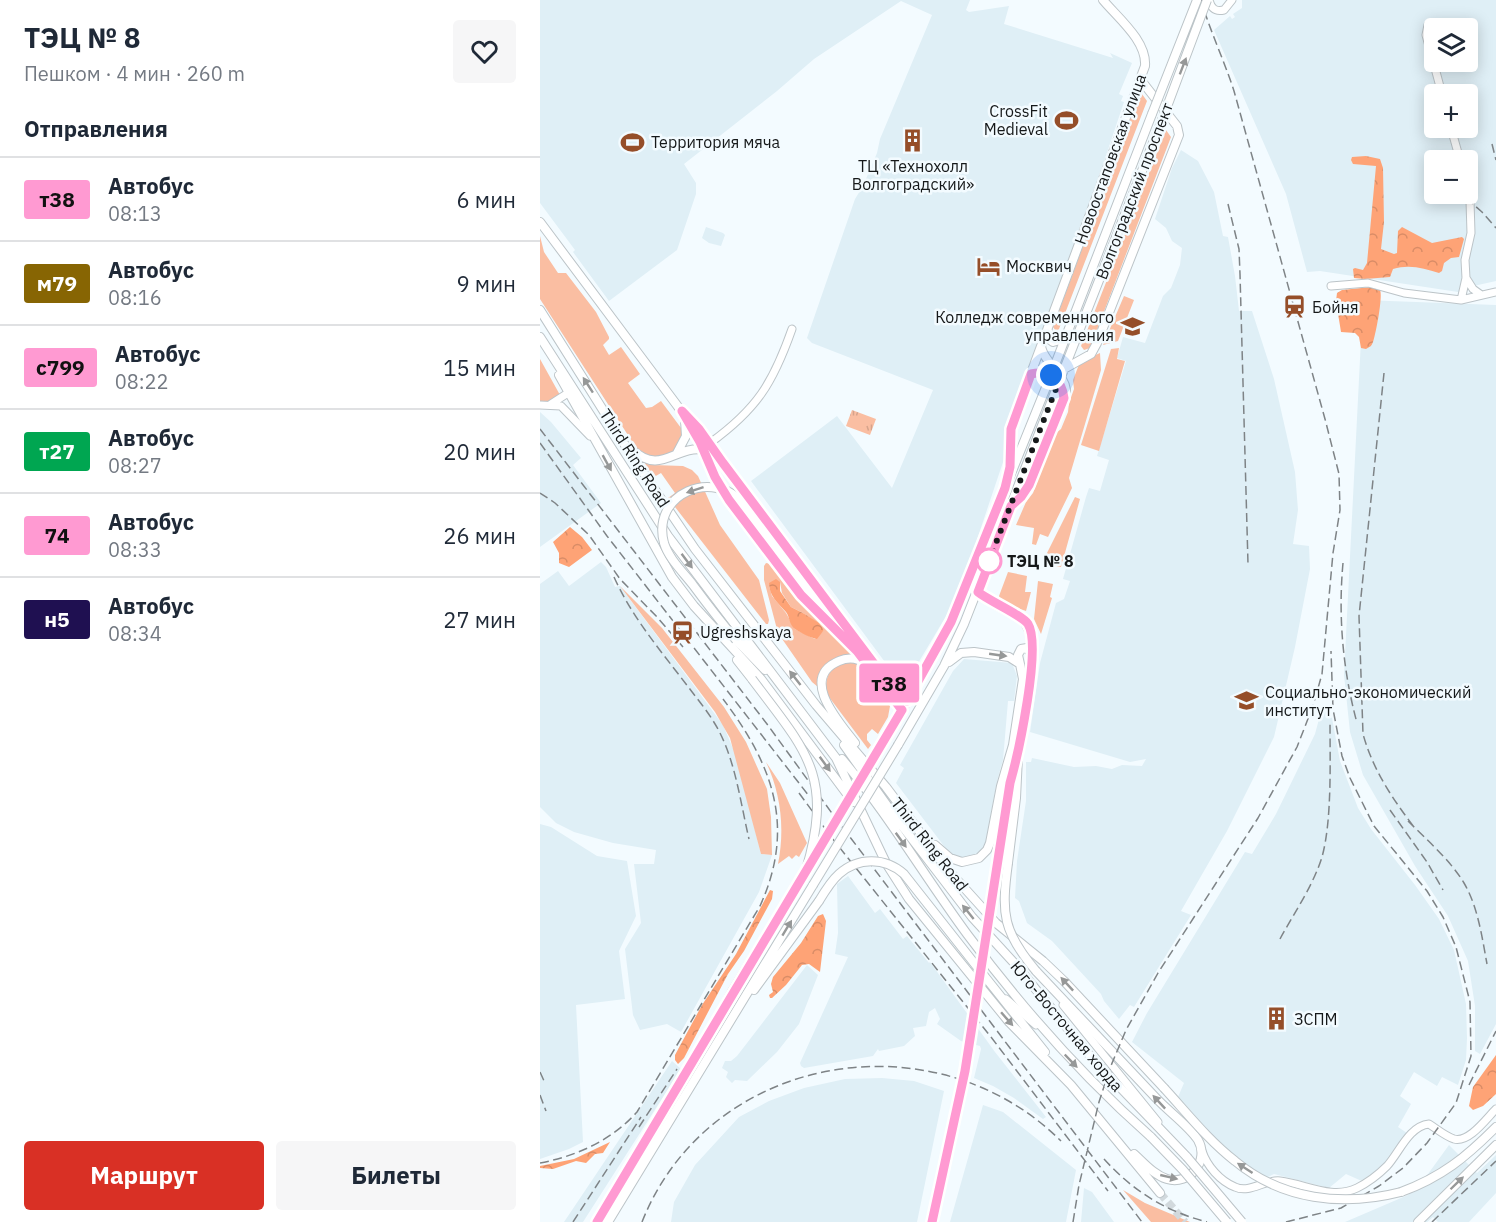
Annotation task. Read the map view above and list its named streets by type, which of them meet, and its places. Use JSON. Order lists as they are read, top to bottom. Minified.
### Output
{"streets":{"main road":["Новоостаповская улица","Волгоградский проспект","Third Ring Road","Юго-Восточная хорда"]},"crossings":[["Новоостаповская улица","Волгоградский проспект"],["Third Ring Road","Юго-Восточная хорда"]],"places":{"sports":["CrossFit Medieval","Территория мяча"],"building":["ТЦ «Технохолл Волгоградский»","ЗСПМ"],"hotel":["Москвич"],"station":["Бойня","Ugreshskaya"],"school or university":["Колледж современного управления","Социально-экономический институт"],"other":["ТЭЦ № 8"]},"lines":["bus line т38"],"page":{"heading":[["ТЭЦ № 8","Пешком · 4 мин · 260 m"],"Отправления"],"on_map":"т38","map_buttons":["+","−"],"list":[{"mark":"т38","name":"Автобус","note":"08:13","value":"6 мин"},{"mark":"м79","name":"Автобус","note":"08:16","value":"9 мин"},{"mark":"с799","name":"Автобус","note":"08:22","value":"15 мин"},{"mark":"т27","name":"Автобус","note":"08:27","value":"20 мин"},{"mark":"74","name":"Автобус","note":"08:33","value":"26 мин"},{"mark":"н5","name":"Автобус","note":"08:34","value":"27 мин"}],"buttons":["Маршрут","Билеты"]}}
